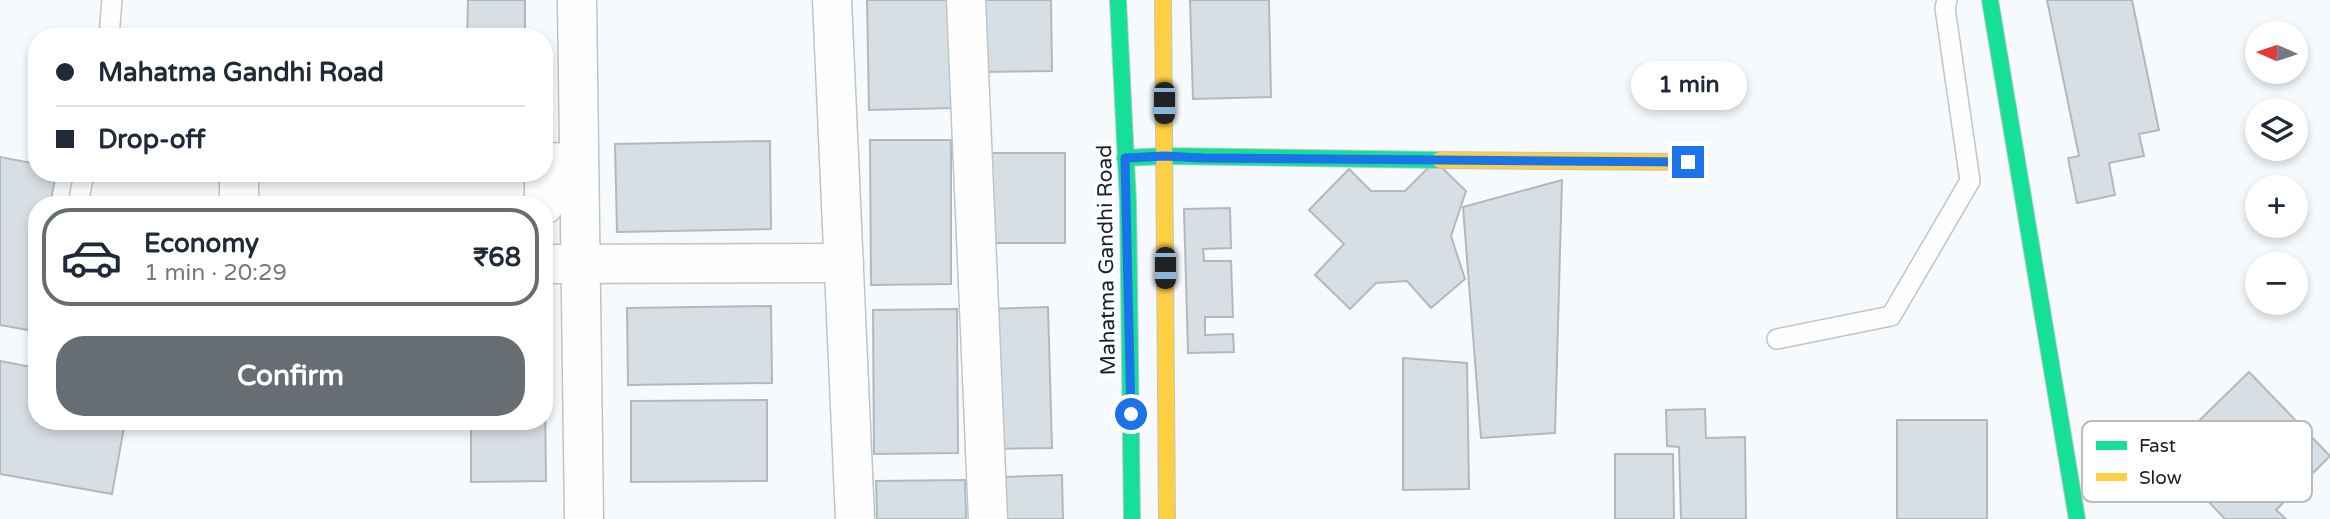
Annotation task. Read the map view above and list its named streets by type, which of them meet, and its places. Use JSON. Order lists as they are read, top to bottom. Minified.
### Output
{"streets":{"street":["Mahatma Gandhi Road"]},"legend":["Fast","Slow"],"north":"left","page":{"map_buttons":["+","−"],"banner":["Mahatma Gandhi Road","Drop-off"],"bubble":"1 min","list":[{"name":"Economy","note":"1 min · 20:29","value":"₹68"}],"buttons":"Confirm"}}
